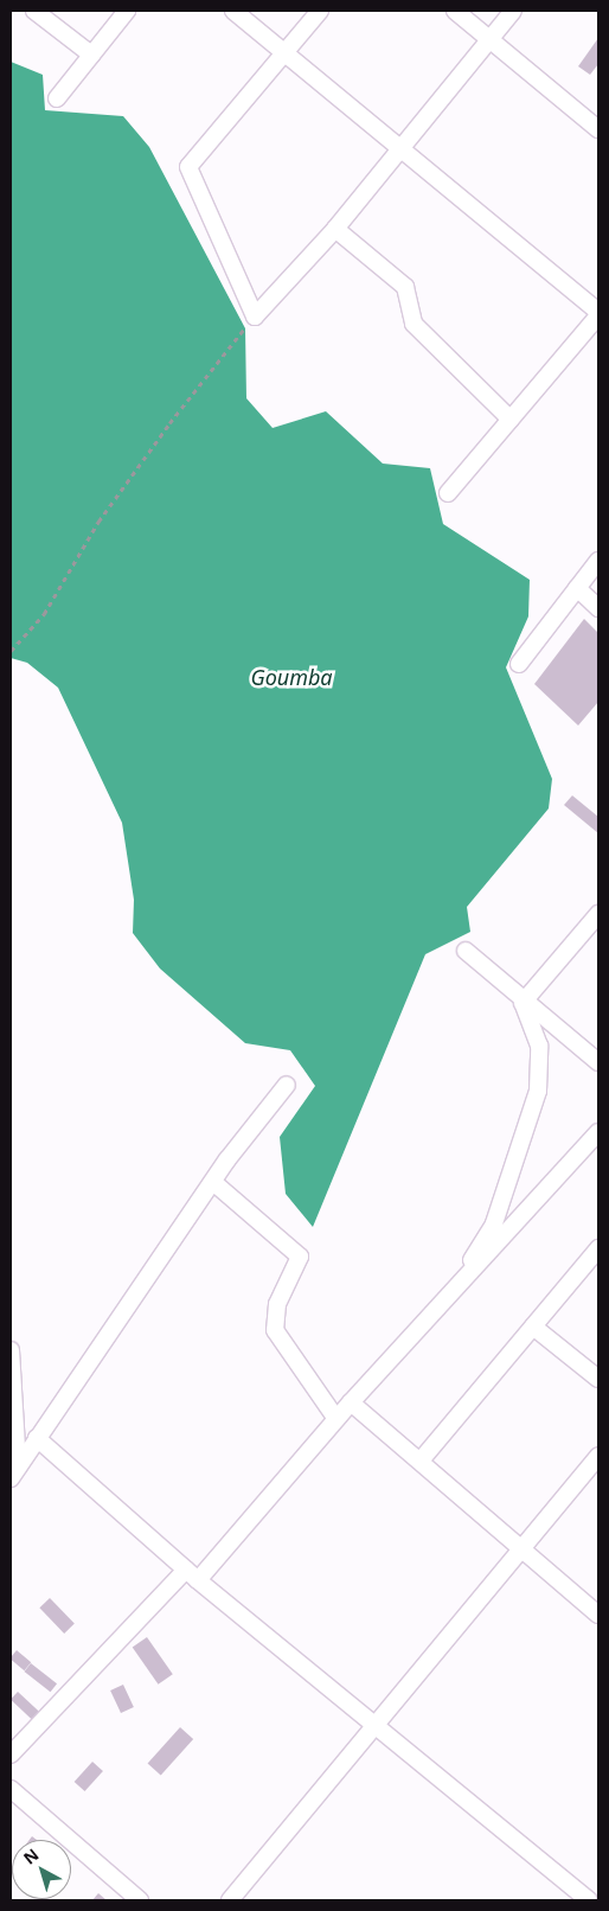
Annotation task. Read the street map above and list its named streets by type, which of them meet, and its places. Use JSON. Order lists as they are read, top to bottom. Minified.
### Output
{"water":["Goumba"],"north":"top left"}
